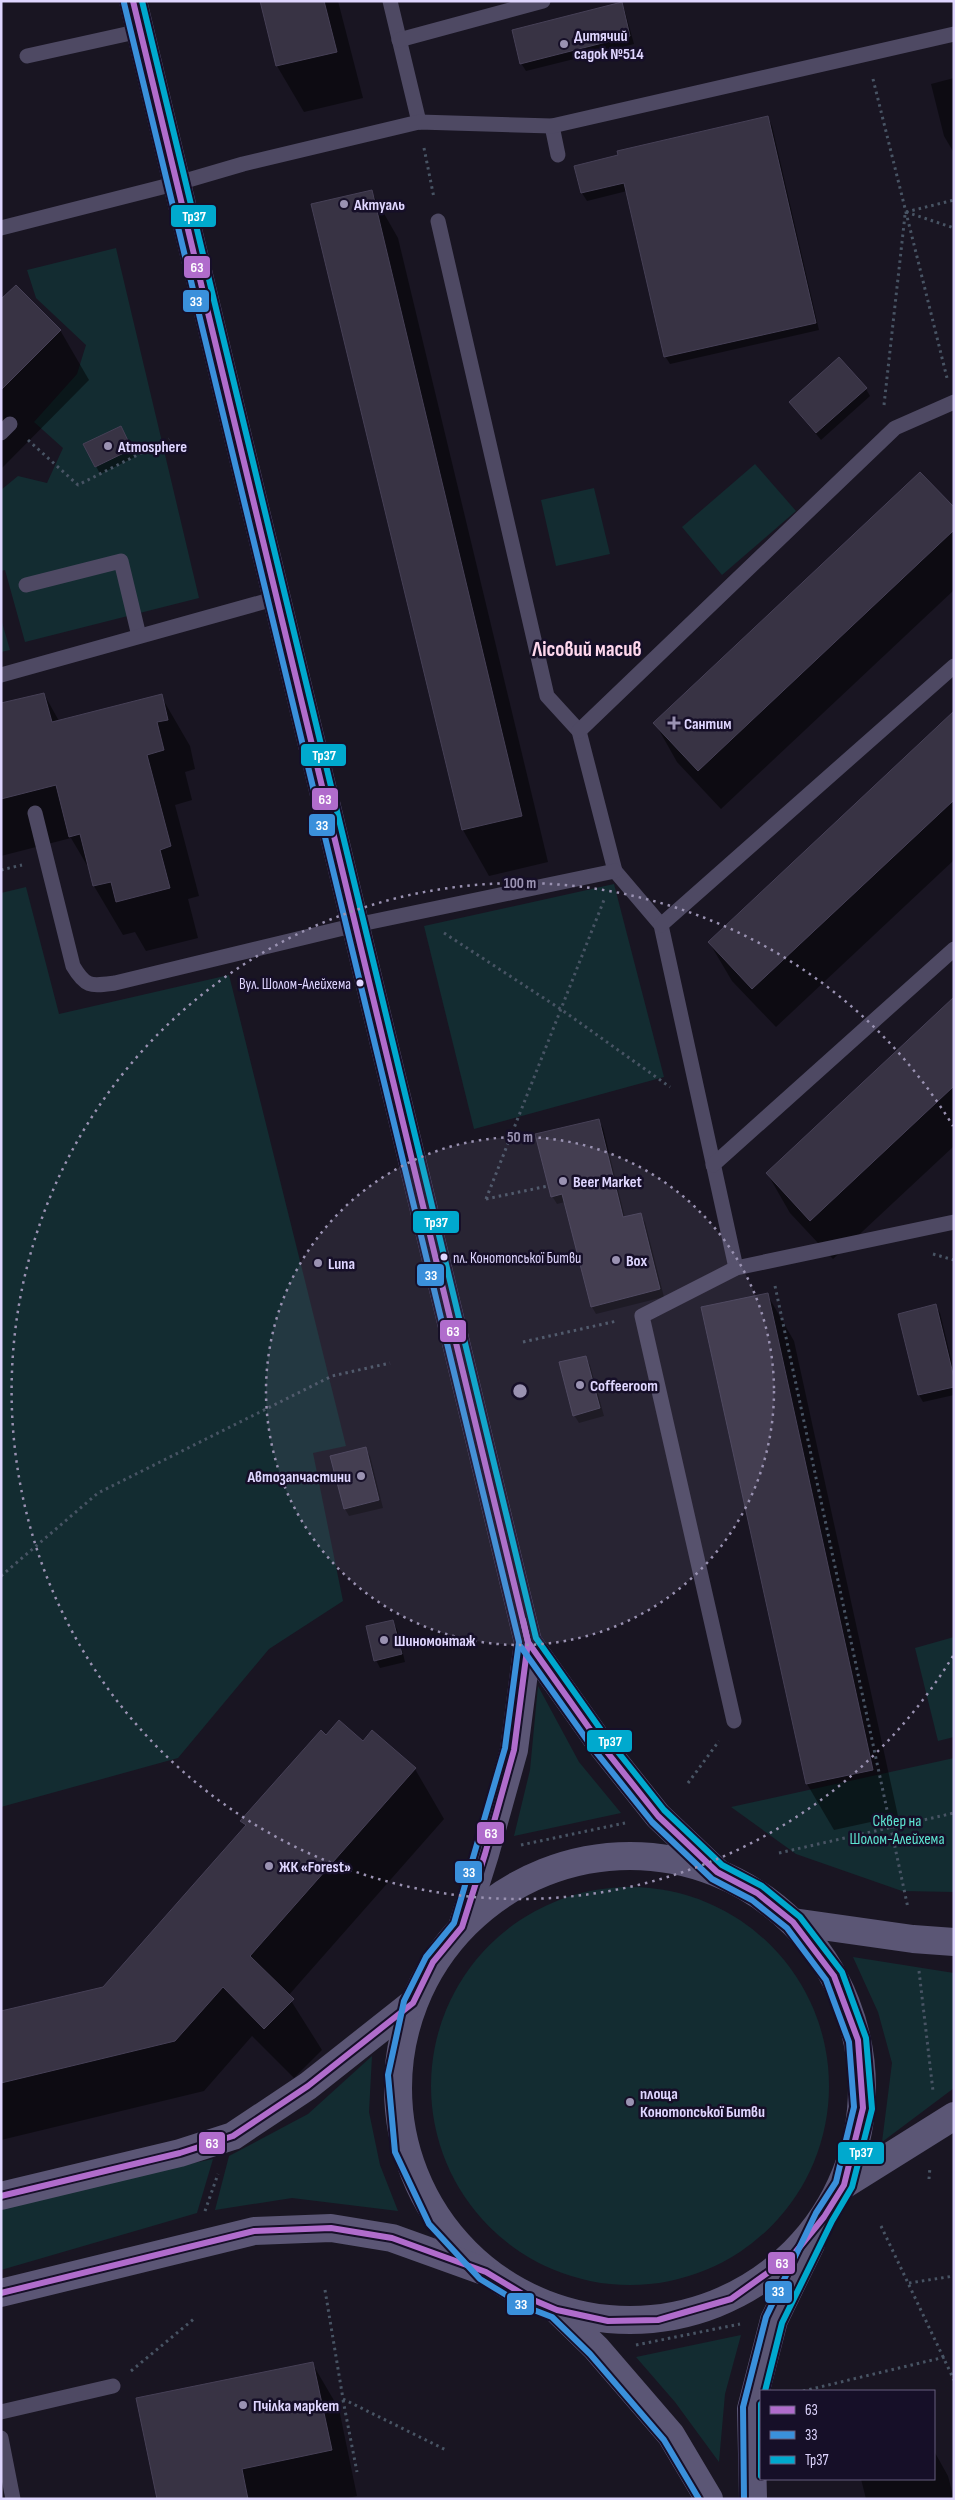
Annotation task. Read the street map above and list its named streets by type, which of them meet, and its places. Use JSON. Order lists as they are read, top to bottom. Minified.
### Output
{"districts":["Лісовий масив"],"parks":["Сквер на Шолом-Алейхема"],"places":{"other":["Дитячий садок №514","Актуаль","Atmosphere","Вул. Шолом-Алейхема","Beer Market","пл. Конотопської Битви","Box","Luna","Coffeeroom","Автозапчастини","Шиномонтаж","ЖК «Forest»","площа Конотопської Битви","Пчілка маркет"],"health":["Сантим"]},"lines":["transit line 63","transit line Тр37","transit line 33"],"legend":["63","33","Тр37"],"rings":["100 m","50 m"]}
